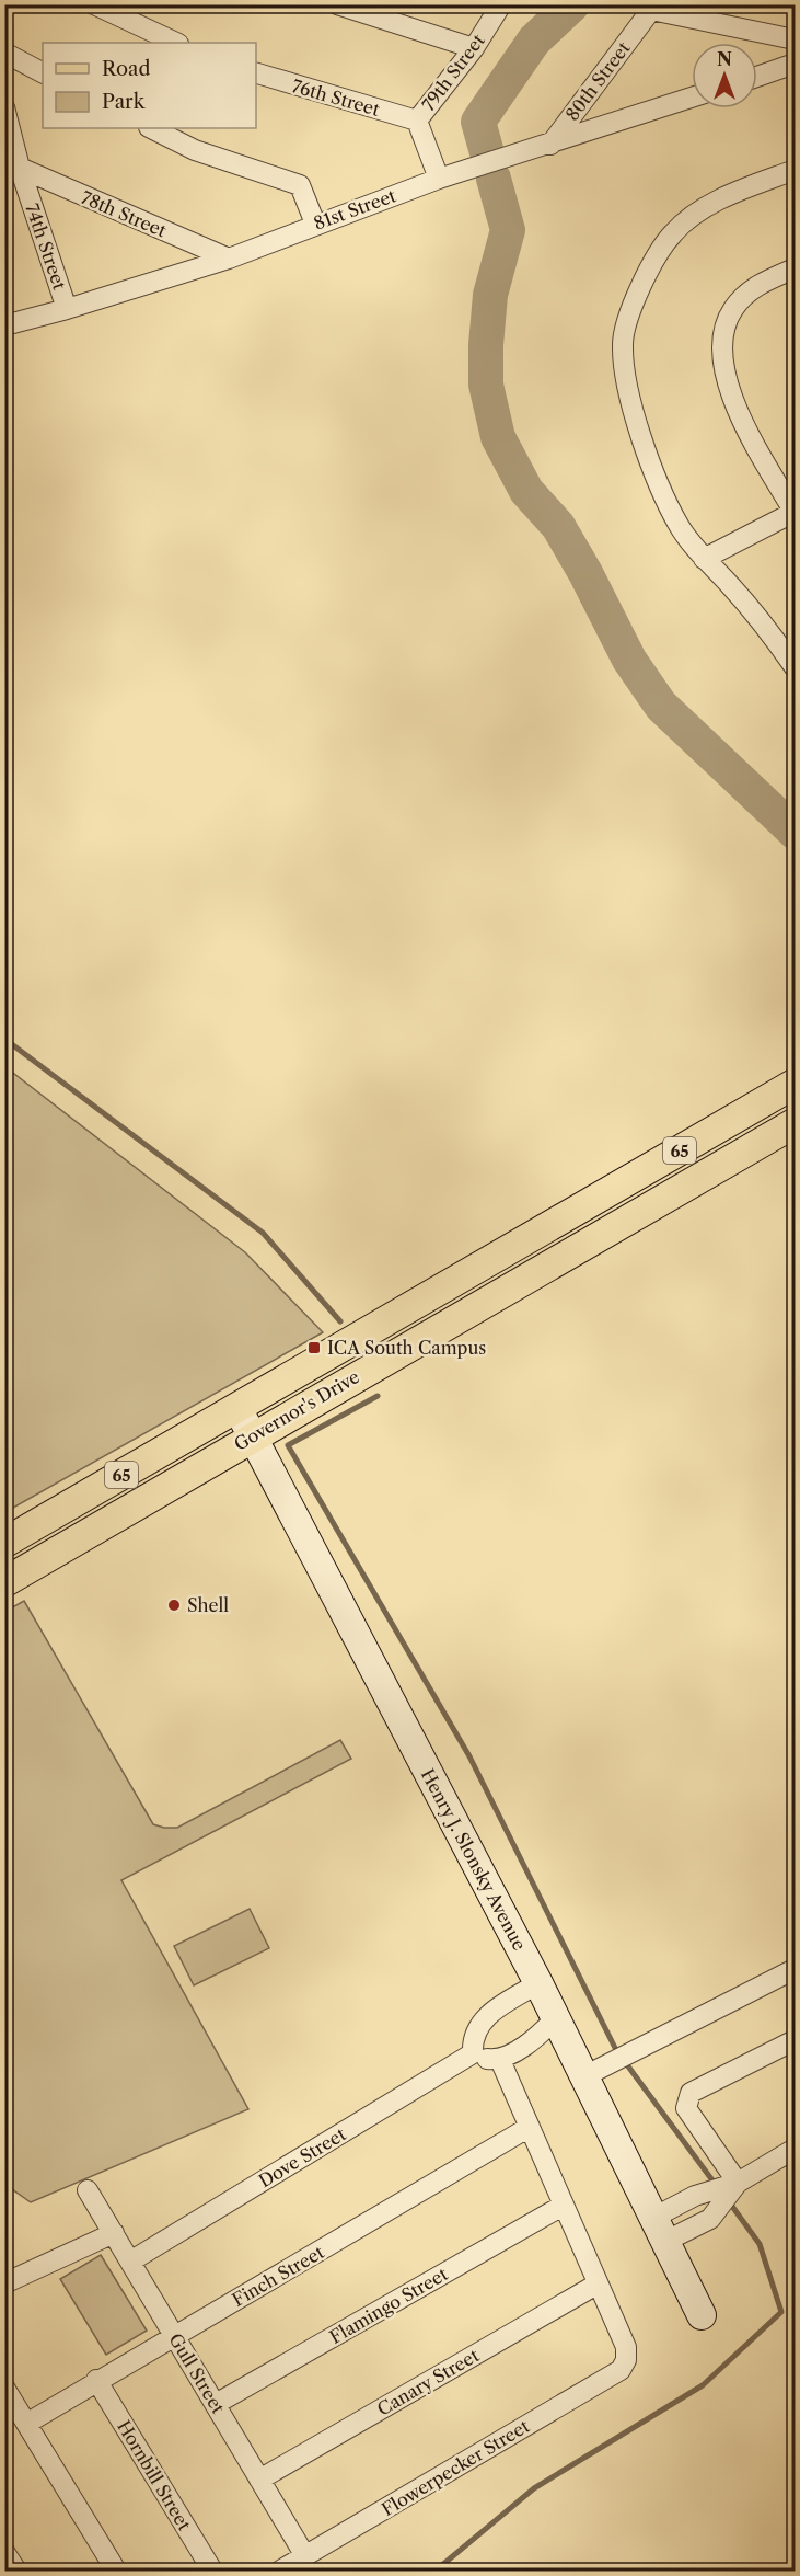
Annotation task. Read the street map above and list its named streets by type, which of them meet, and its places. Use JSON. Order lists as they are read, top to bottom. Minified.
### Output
{"streets":{"main road":["65","Governor's Drive"],"street":["79th Street","80th Street","76th Street","81st Street","78th Street","74th Street","Henry J. Slonsky Avenue","Dove Street","Finch Street","Flamingo Street","Gull Street","Canary Street","Flowerpecker Street","Hornbill Street"]},"crossings":[["79th Street","76th Street"],["79th Street","81st Street"],["80th Street","81st Street"],["81st Street","78th Street"],["81st Street","74th Street"],["78th Street","74th Street"],["Governor's Drive","Henry J. Slonsky Avenue"],["Dove Street","Gull Street"],["Finch Street","Gull Street"],["Finch Street","Hornbill Street"],["Flamingo Street","Gull Street"],["Gull Street","Canary Street"],["Gull Street","Flowerpecker Street"],["Canary Street","Flowerpecker Street"]],"places":{"transit":["ICA South Campus"],"other":["Shell"]},"legend":["Road","Park"],"north":"top"}
